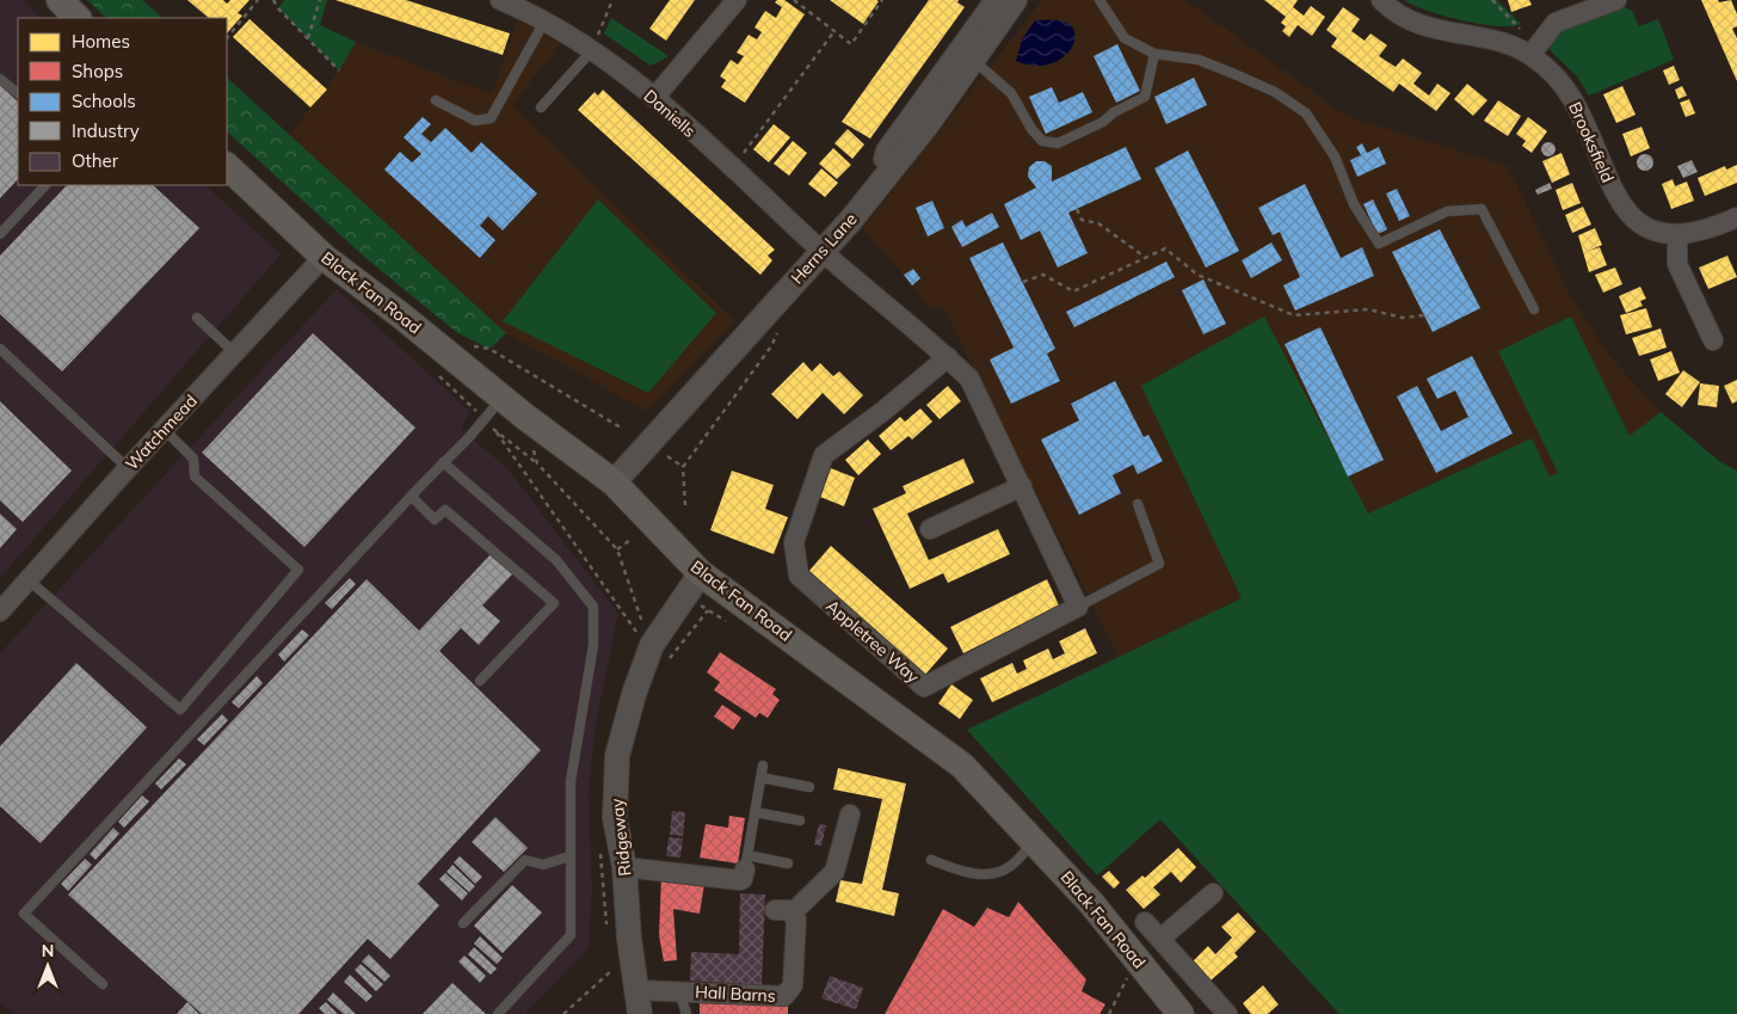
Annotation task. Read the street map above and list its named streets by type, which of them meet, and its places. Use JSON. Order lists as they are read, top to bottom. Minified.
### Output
{"streets":{"main road":["Black Fan Road"],"street":["Daniells","Brooksfield","Herns Lane","Watchmead","Appletree Way","Ridgeway","Hall Barns"]},"crossings":[["Daniells","Herns Lane"],["Herns Lane","Black Fan Road"],["Black Fan Road","Watchmead"],["Black Fan Road","Ridgeway"],["Ridgeway","Hall Barns"]],"legend":["Homes","Shops","Schools","Industry","Other"],"north":"top"}
